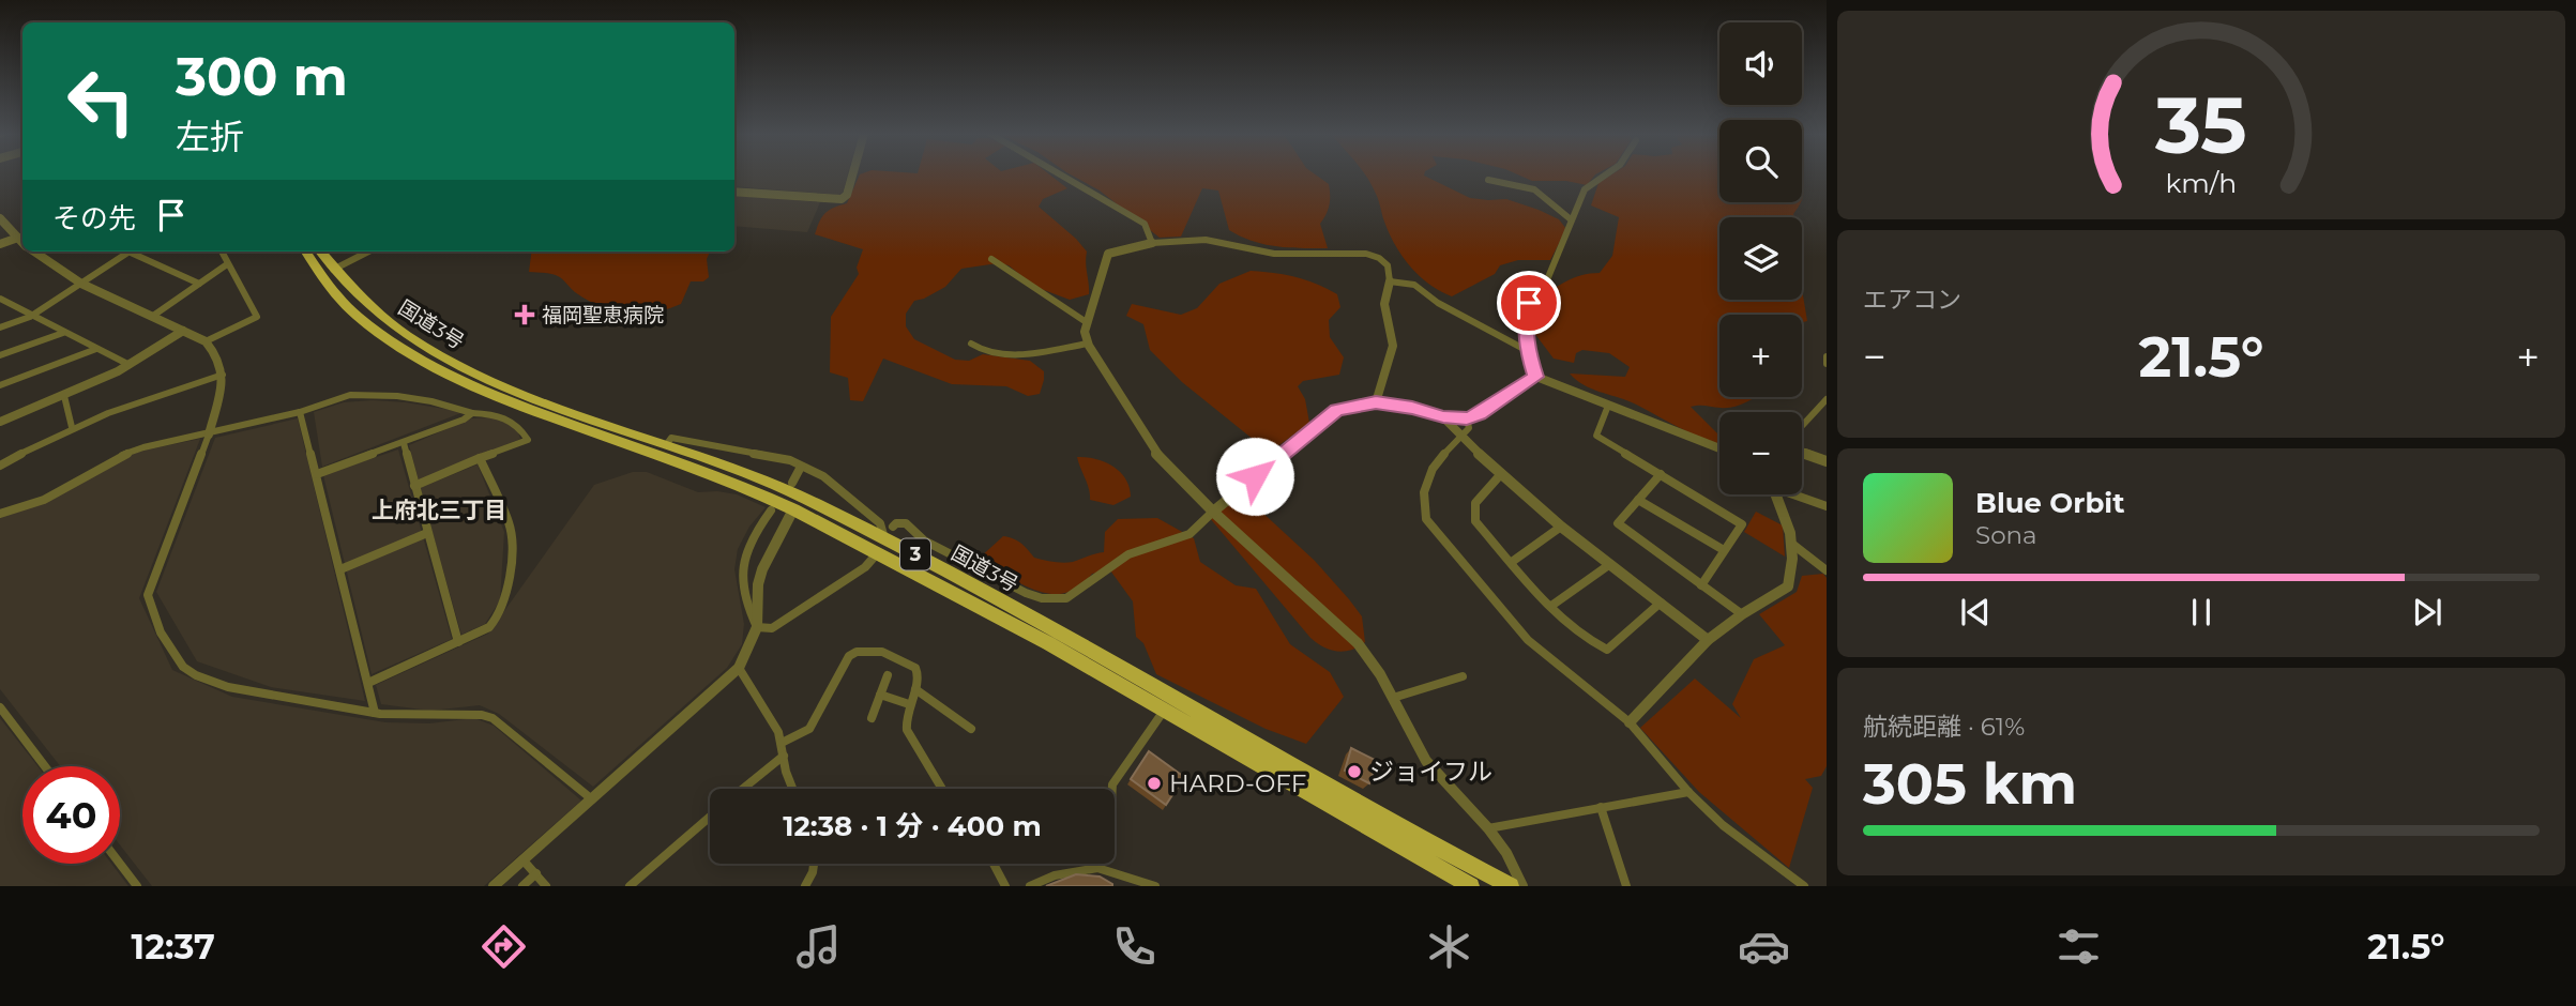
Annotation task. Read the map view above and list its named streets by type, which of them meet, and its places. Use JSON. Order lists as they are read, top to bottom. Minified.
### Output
{"streets":{"highway":["国道3号","3"]},"districts":["上府北三丁目"],"places":{"health":["福岡聖恵病院"],"other":["ジョイフル","HARD-OFF"]},"page":{"map_buttons":["+","−"],"turn":["300 m","左折"],"then":"その先","tile":["エアコン",["航続距離 · 61%","305 km"]],"heat":["−","21.5°","+"],"song":["Blue Orbit","Sona"],"limit":"40","trip":"12:38 · 1 分 · 400 m","tabs":["12:37","21.5°"],"gauge":["35","km/h"]}}
